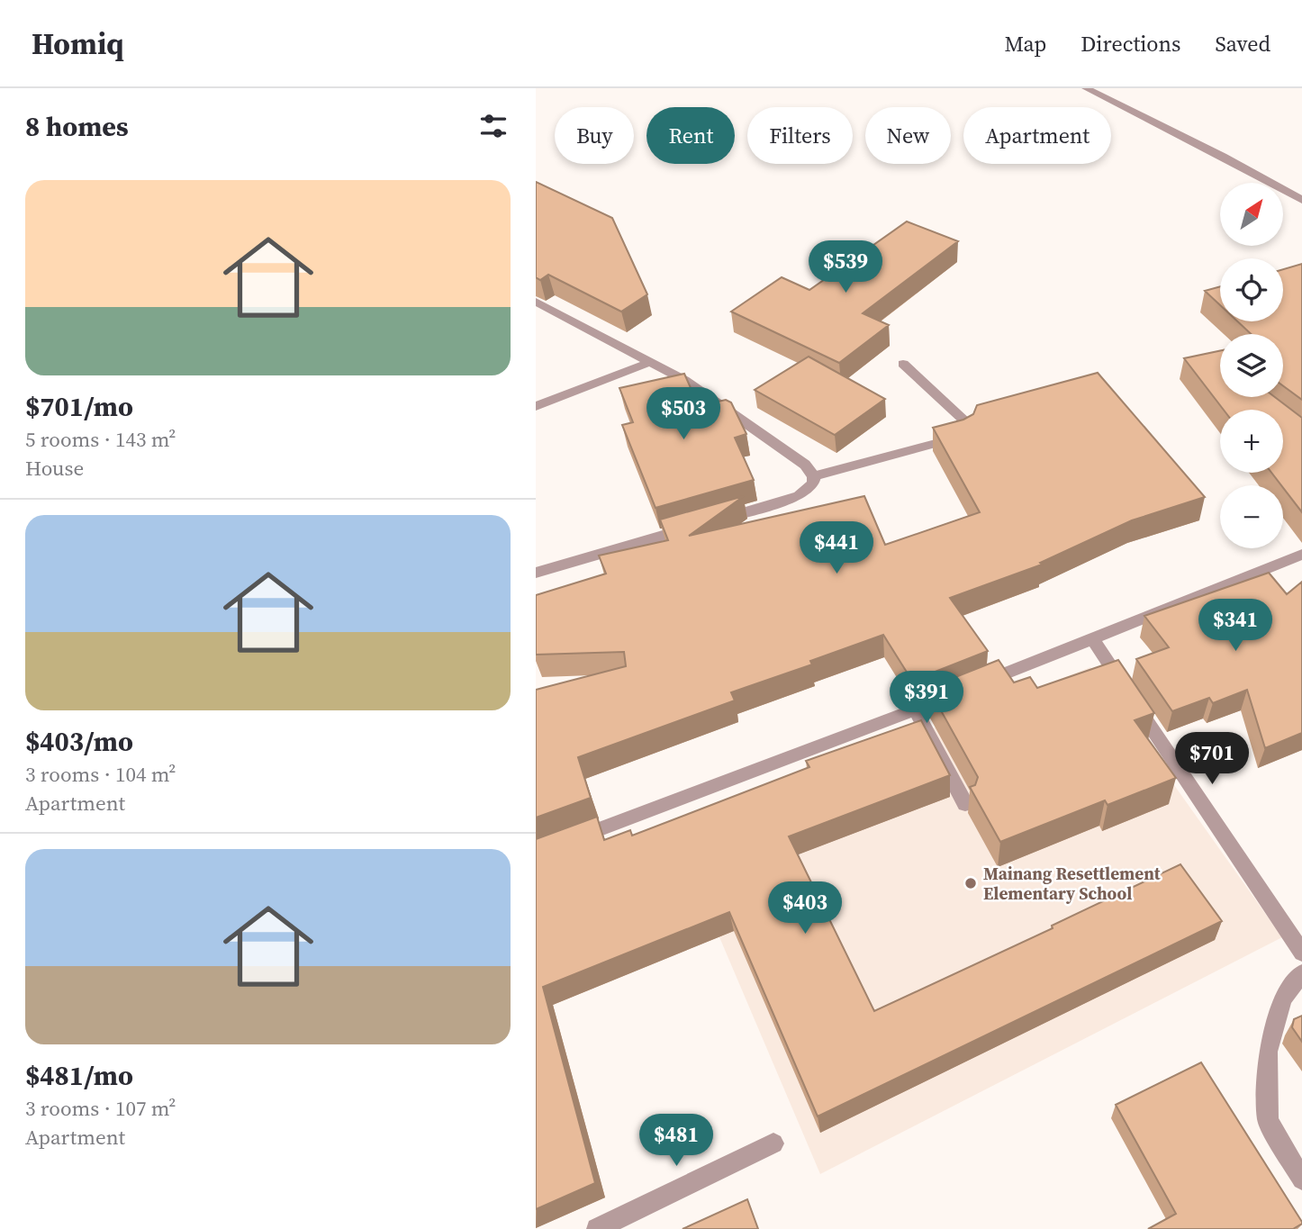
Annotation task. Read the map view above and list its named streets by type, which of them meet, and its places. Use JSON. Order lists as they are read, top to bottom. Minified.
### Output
{"places":["Mainang Resettlement Elementary School"],"north":"top right","page":{"header":"Homiq","nav":["Map","Directions","Saved"],"heading":"8 homes","chip":["Buy","Rent","Filters","New","Apartment"],"list":[{"name":"$701/mo","note":"5 rooms · 143 m² · House"},{"name":"$403/mo","note":"3 rooms · 104 m² · Apartment"},{"name":"$481/mo","note":"3 rooms · 107 m² · Apartment"}],"map_buttons":["+","−"],"price":["$539","$503","$441","$341","$391","$701","$403","$481"]}}
